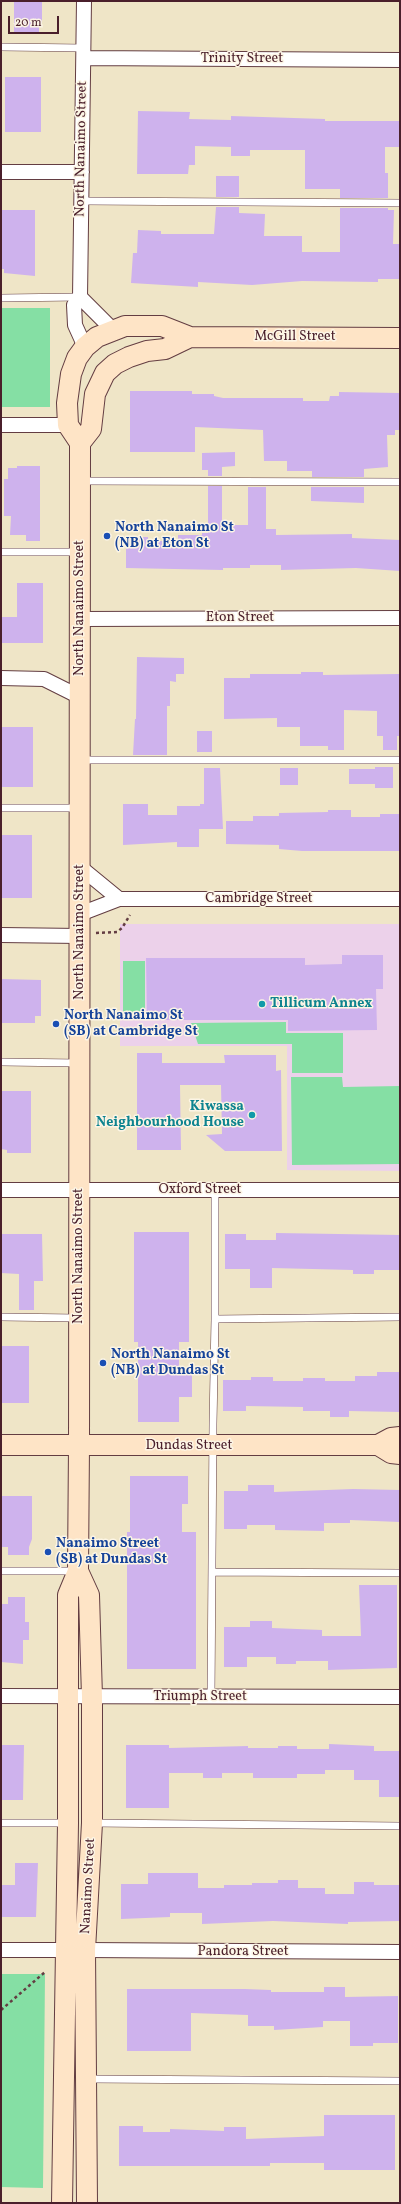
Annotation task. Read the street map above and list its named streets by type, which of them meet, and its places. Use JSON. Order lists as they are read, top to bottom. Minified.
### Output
{"streets":{"main road":["North Nanaimo Street","McGill Street","Dundas Street","Nanaimo Street"],"street":["Trinity Street","Eton Street","Cambridge Street","Oxford Street","Triumph Street","Pandora Street"]},"crossings":[["Trinity Street","North Nanaimo Street"],["North Nanaimo Street","McGill Street"],["North Nanaimo Street","Eton Street"],["North Nanaimo Street","Cambridge Street"],["North Nanaimo Street","Oxford Street"],["North Nanaimo Street","Dundas Street"],["North Nanaimo Street","Nanaimo Street"],["Dundas Street","Nanaimo Street"],["Triumph Street","Nanaimo Street"],["Nanaimo Street","Pandora Street"]],"places":["North Nanaimo St (NB) at Eton St","Tillicum Annex","North Nanaimo St (SB) at Cambridge St","Kiwassa Neighbourhood House","North Nanaimo St (NB) at Dundas St","Nanaimo Street (SB) at Dundas St"],"scale_bar":"20 m"}
